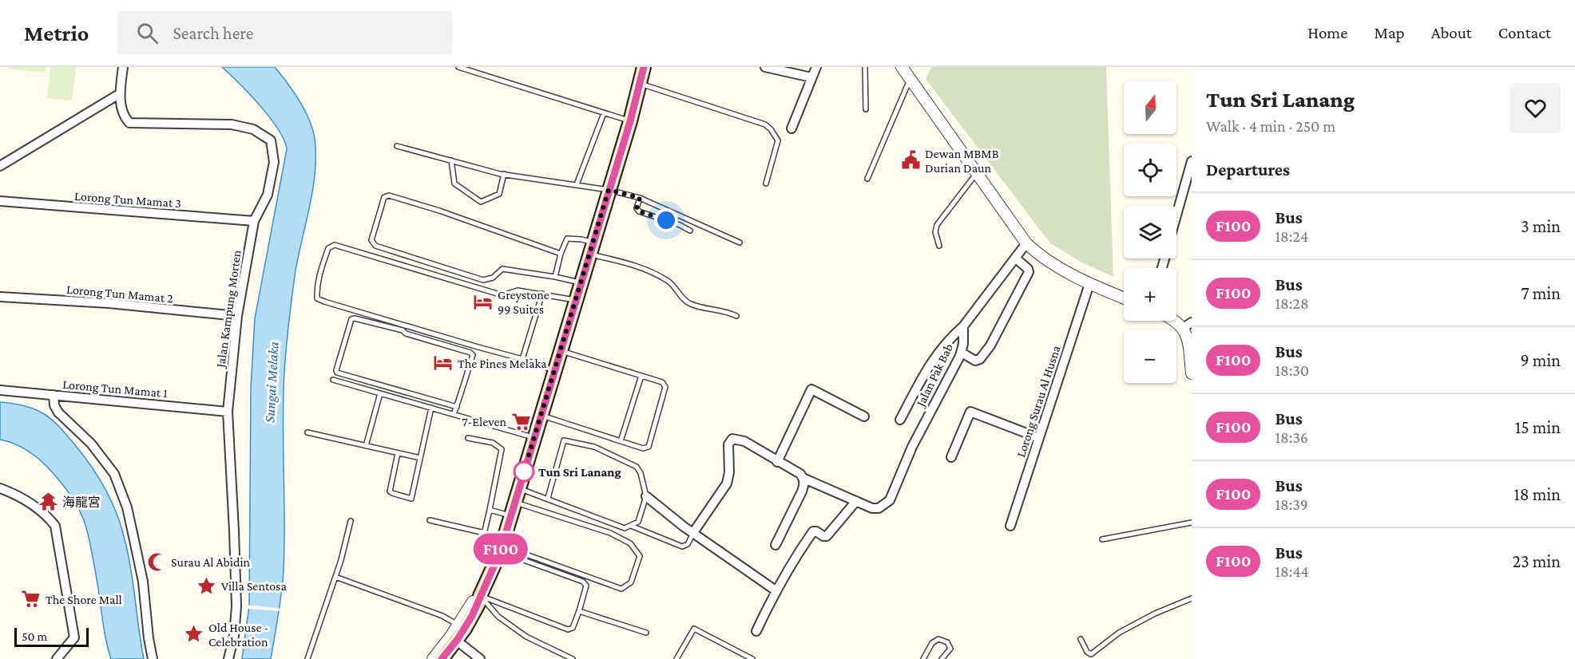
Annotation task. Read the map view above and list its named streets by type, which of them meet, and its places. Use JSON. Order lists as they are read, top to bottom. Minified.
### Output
{"streets":{"street":["Lorong Tun Mamat 3","Lorong Tun Mamat 2","Jalan Kampung Morten","Jalan Pak Bab","Lorong Tun Mamat 1","Lorong Surau Al Husna"]},"crossings":[["Lorong Tun Mamat 3","Jalan Kampung Morten"],["Lorong Tun Mamat 2","Jalan Kampung Morten"],["Jalan Kampung Morten","Lorong Tun Mamat 1"]],"water":["Sungai Melaka"],"places":{"public building":["Dewan MBMB Durian Daun"],"hotel":["Greystone 99 Suites","The Pines Melaka"],"supermarket":["7-Eleven","The Shore Mall"],"other":["Tun Sri Lanang"],"temple":["海龍宮"],"mosque":["Surau Al Abidin"],"place":["Villa Sentosa","Old House - Celebration"]},"lines":["bus line F100"],"scale_bar":"50 m","north":"top","page":{"header":"Metrio","search":"Search here","nav":["Home","Map","About","Contact"],"on_map":"F100","heading":[["Tun Sri Lanang","Walk · 4 min · 250 m"],"Departures"],"map_buttons":["+","−"],"list":[{"mark":"F100","name":"Bus","note":"18:24","value":"3 min"},{"mark":"F100","name":"Bus","note":"18:28","value":"7 min"},{"mark":"F100","name":"Bus","note":"18:30","value":"9 min"},{"mark":"F100","name":"Bus","note":"18:36","value":"15 min"},{"mark":"F100","name":"Bus","note":"18:39","value":"18 min"},{"mark":"F100","name":"Bus","note":"18:44","value":"23 min"}],"scale":"50 m"}}
